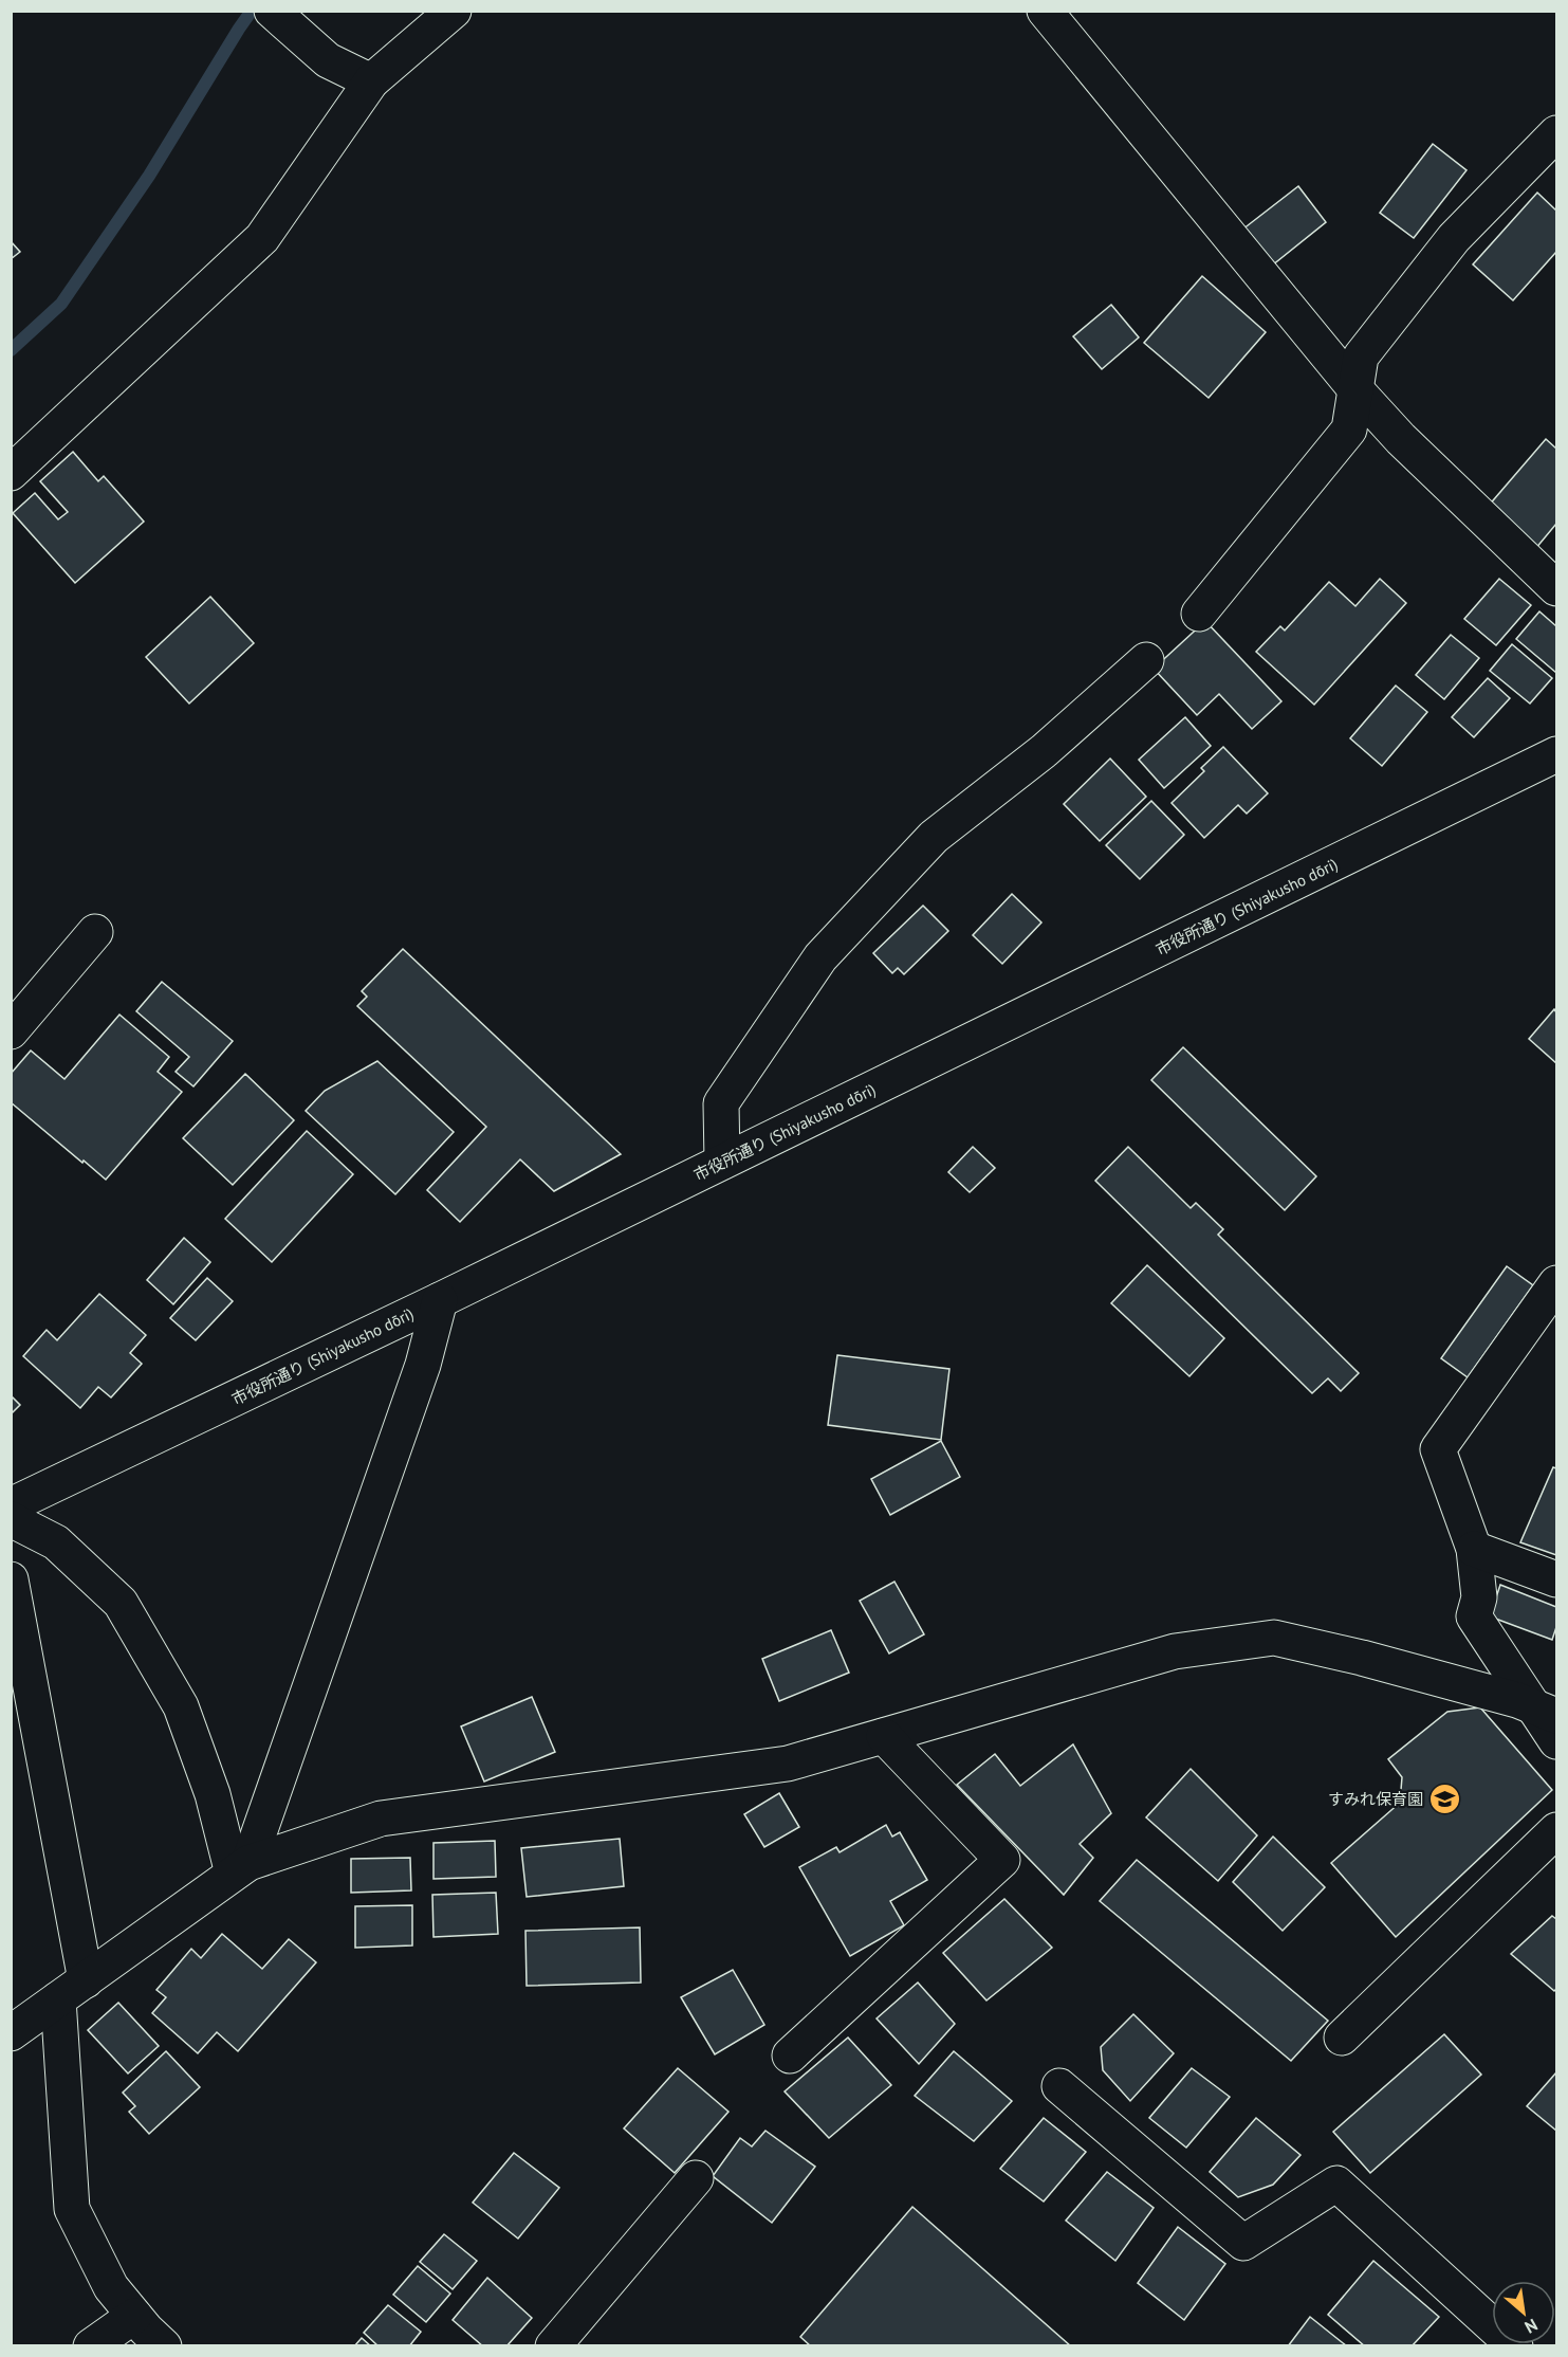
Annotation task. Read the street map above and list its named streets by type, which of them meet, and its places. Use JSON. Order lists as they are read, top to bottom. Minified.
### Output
{"streets":{"street":["市役所通り (Shiyakusho dōri)"]},"places":{"school or university":["すみれ保育園"]},"north":"bottom right"}
